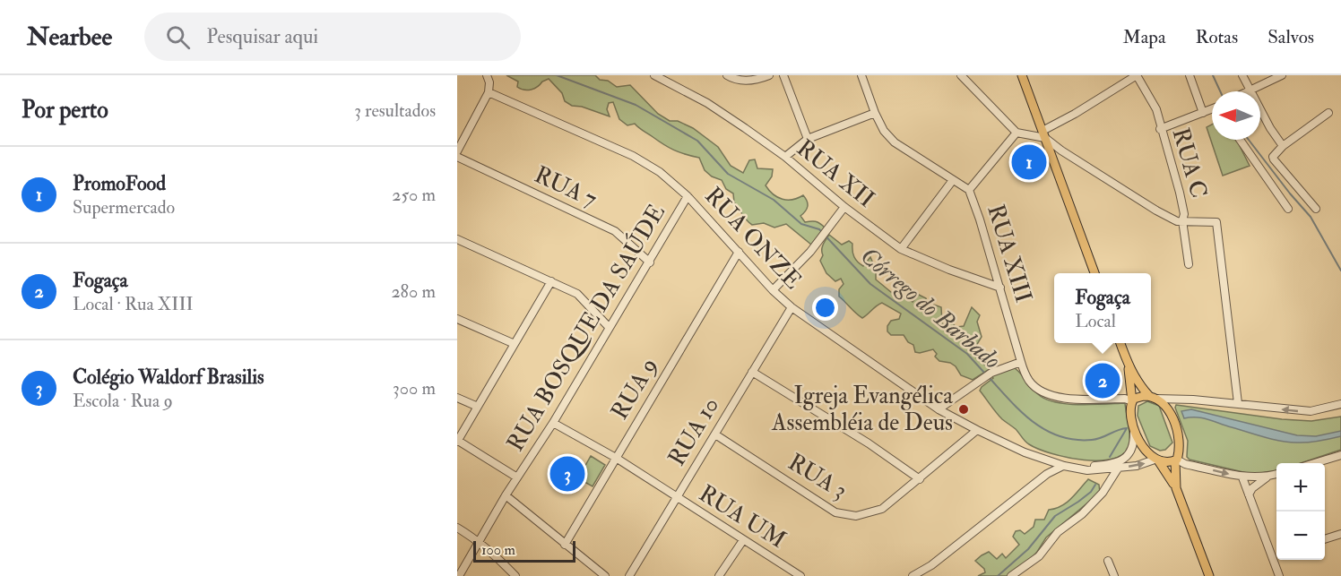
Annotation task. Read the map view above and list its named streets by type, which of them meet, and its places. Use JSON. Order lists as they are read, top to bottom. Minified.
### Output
{"streets":{"street":["RUA C","RUA XII","RUA 7","RUA ONZE","RUA XIII","RUA BOSQUE DA SAÚDE","RUA 9","RUA 10","RUA 3","RUA UM"]},"crossings":[["RUA XII","RUA XIII"],["RUA 7","RUA BOSQUE DA SAÚDE"],["RUA ONZE","RUA BOSQUE DA SAÚDE"],["RUA ONZE","RUA 9"],["RUA ONZE","RUA 10"],["RUA ONZE","RUA 3"],["RUA BOSQUE DA SAÚDE","RUA UM"],["RUA 9","RUA UM"],["RUA 10","RUA 3"],["RUA 10","RUA UM"]],"water":["Córrego do Barbado"],"places":["Igreja Evangélica Assembléia de Deus"],"scale_bar":"100 m","north":"left","page":{"header":"Nearbee","search":"Pesquisar aqui","nav":["Mapa","Rotas","Salvos"],"heading":["Por perto","3 resultados"],"pins":["1","2","3"],"list":[{"mark":"1","name":"PromoFood","note":"Supermercado","value":"250 m"},{"mark":"2","name":"Fogaça","note":"Local · Rua XIII","value":"280 m"},{"mark":"3","name":"Colégio Waldorf Brasilis","note":"Escola · Rua 9","value":"300 m"}],"popup":["Fogaça","Local"],"map_buttons":["+","−"],"scale":"100 m"}}
